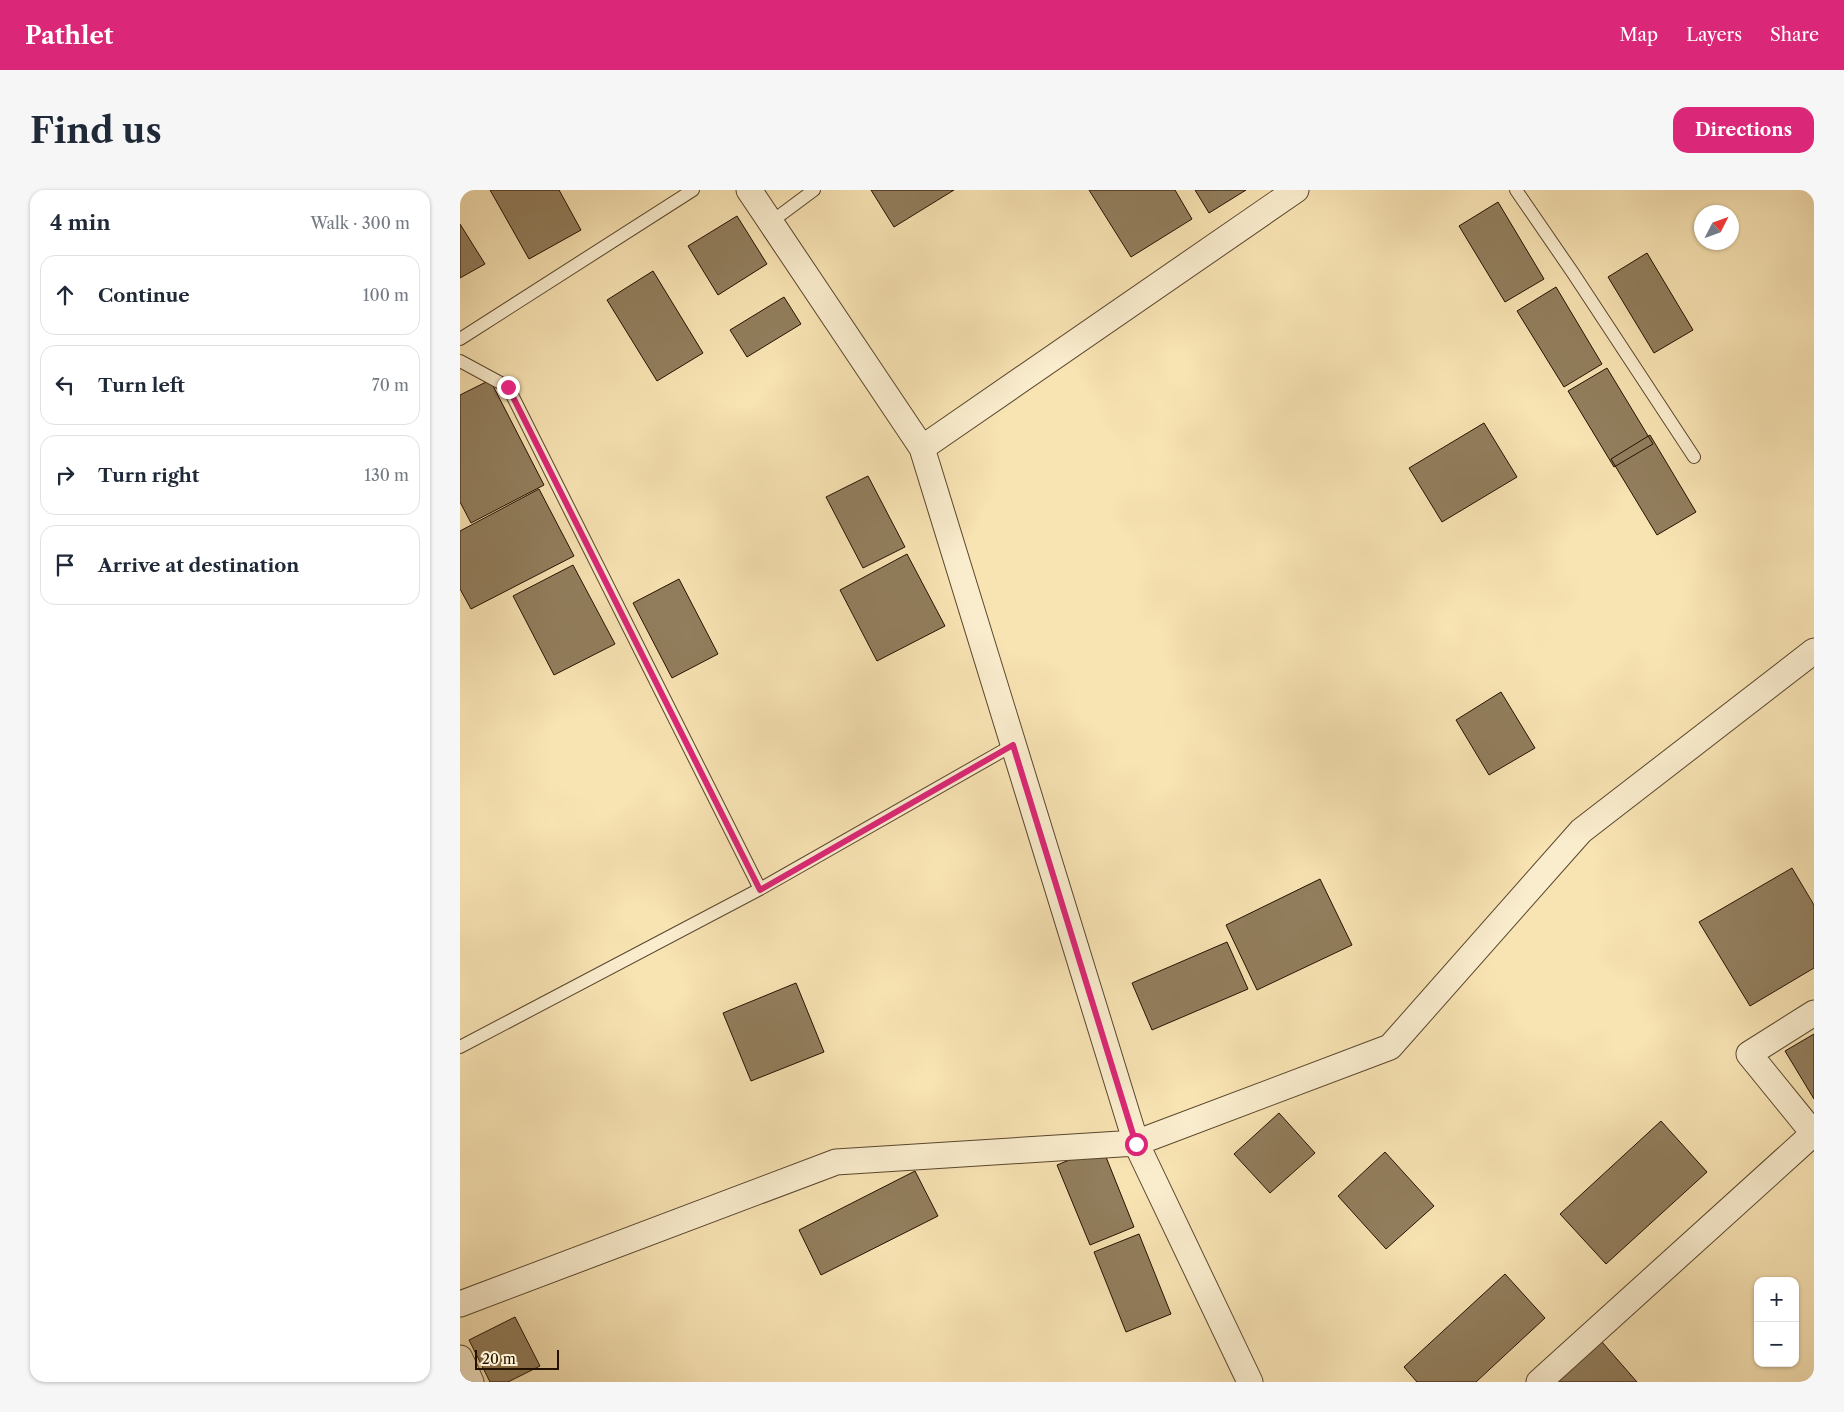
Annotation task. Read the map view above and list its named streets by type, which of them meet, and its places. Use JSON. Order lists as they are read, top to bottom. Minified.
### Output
{"scale_bar":"20 m","north":"top right","page":{"header":"Pathlet","nav":["Map","Layers","Share"],"buttons":"Directions","title":"Find us","heading":["4 min","Walk · 300 m"],"list":[["Continue","100 m"],["Turn left","70 m"],["Turn right","130 m"],"Arrive at destination"],"map_buttons":["+","−"],"scale":"20 m"}}
